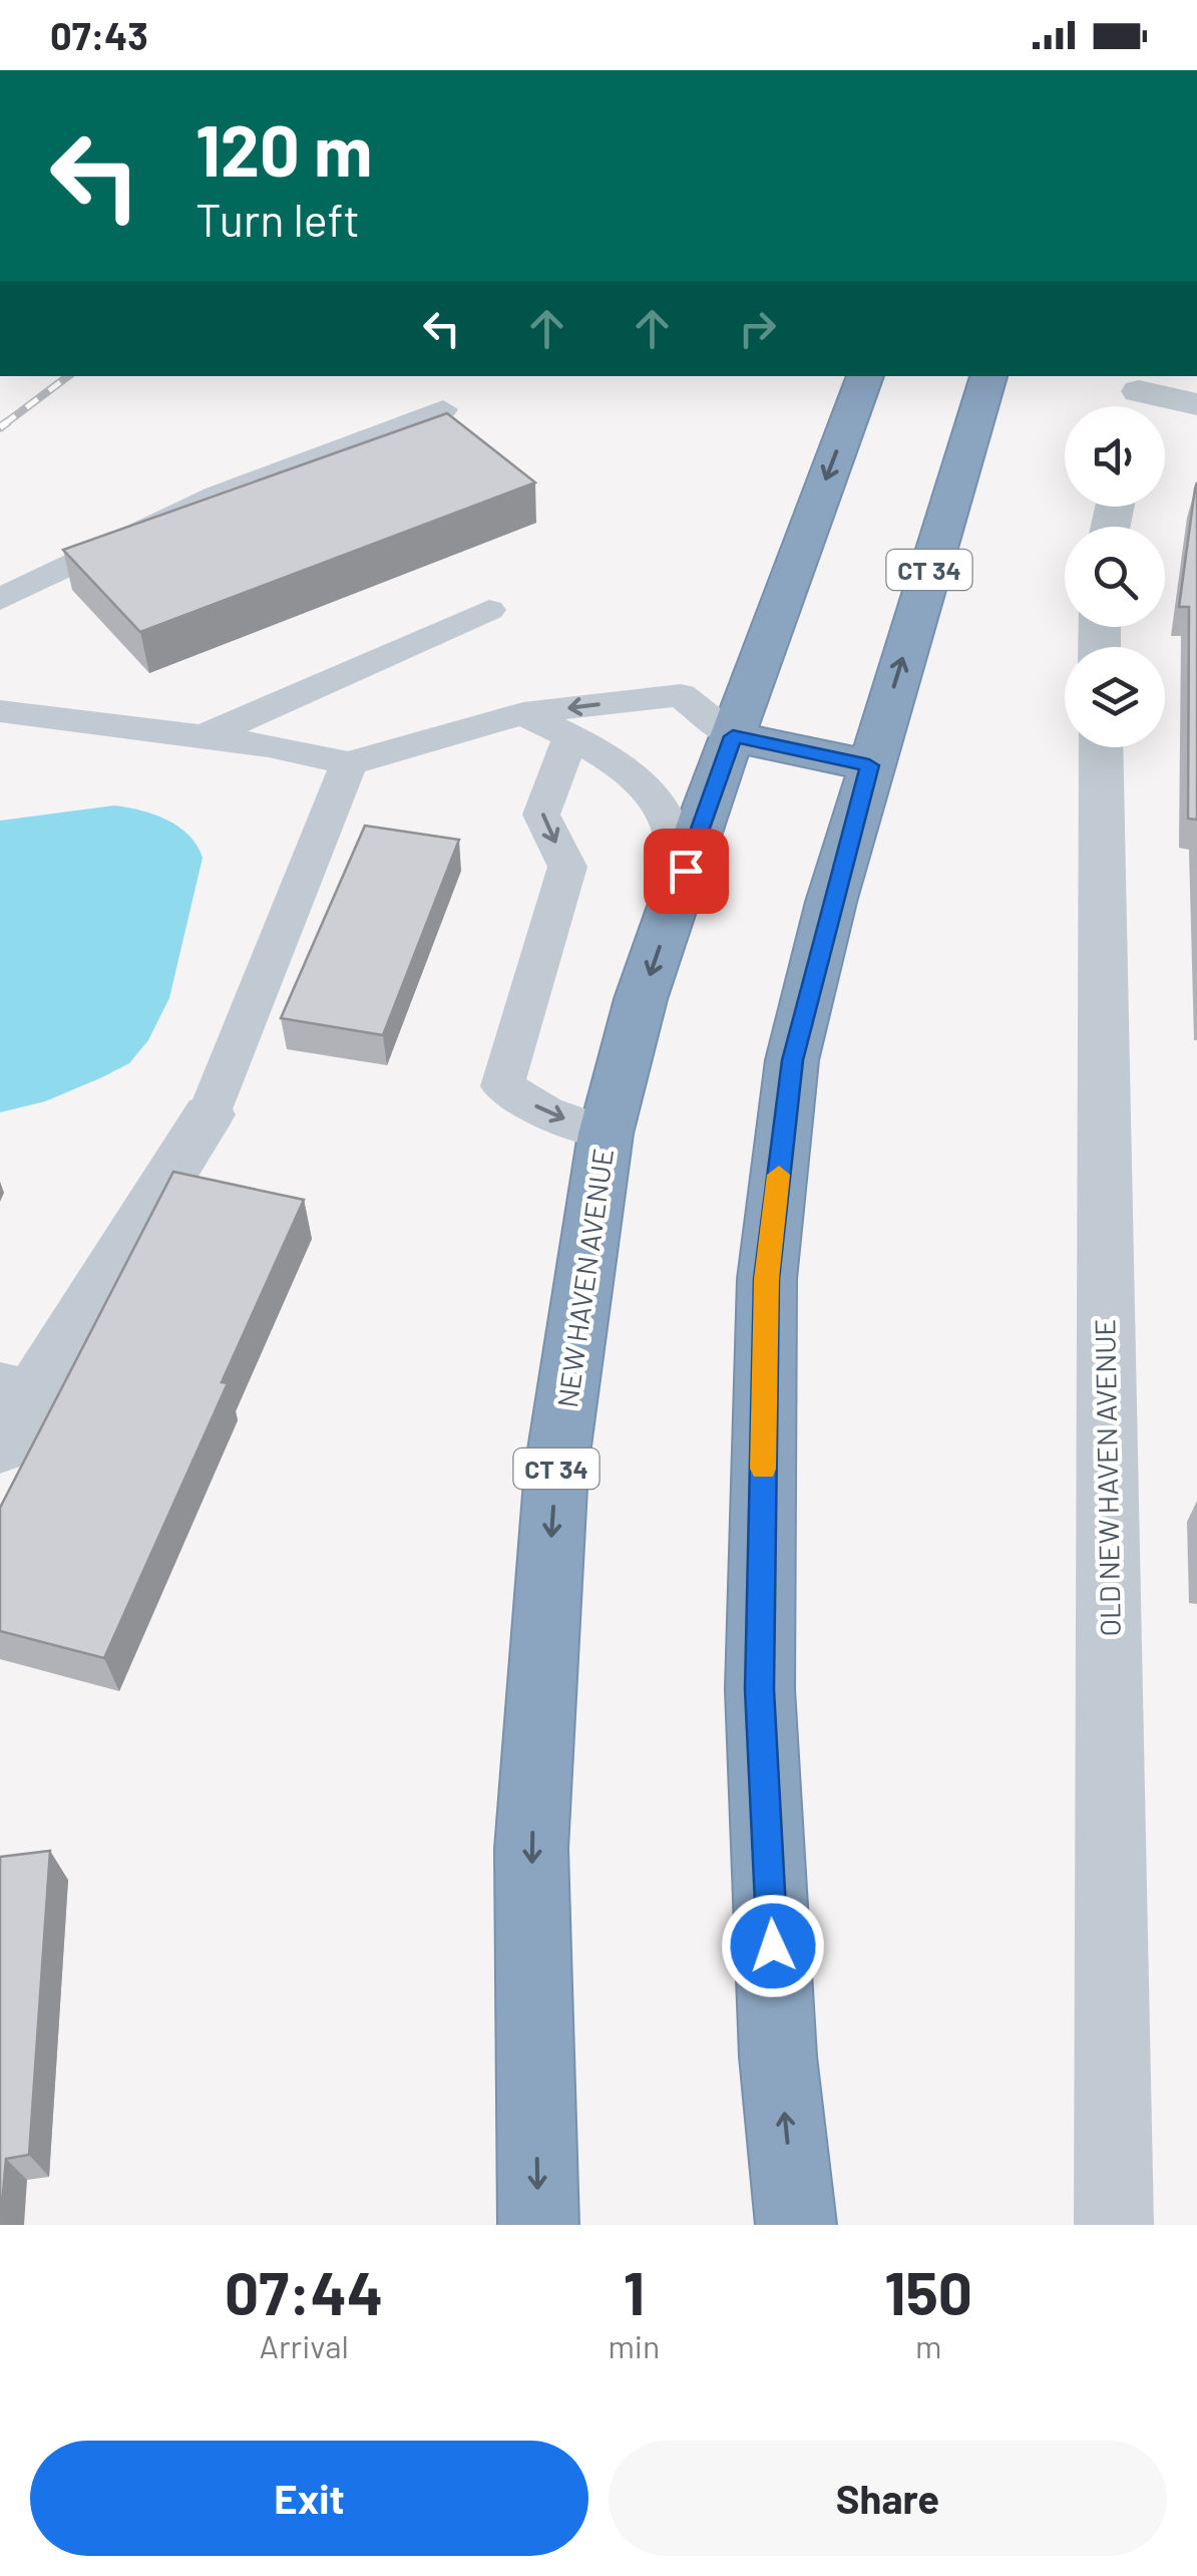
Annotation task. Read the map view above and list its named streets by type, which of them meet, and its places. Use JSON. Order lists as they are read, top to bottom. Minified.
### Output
{"streets":{"highway":["CT 34","NEW HAVEN AVENUE"],"street":["OLD NEW HAVEN AVENUE"]},"page":{"status":"07:43","turn":["120 m","Turn left"],"eta":["07:44","Arrival","1","min","150","m"],"buttons":["Exit","Share"]}}
